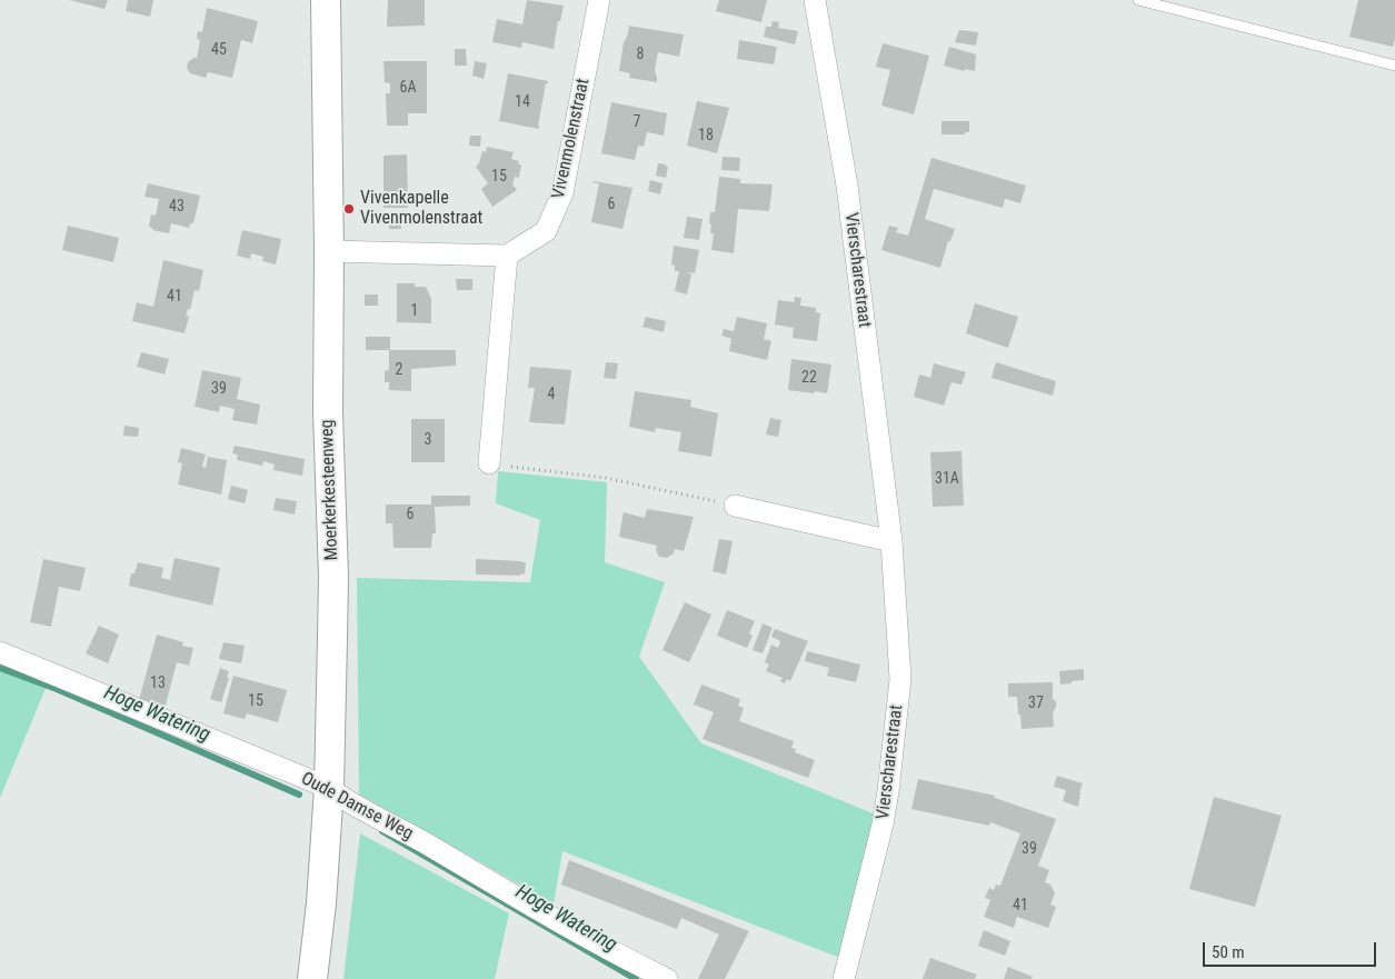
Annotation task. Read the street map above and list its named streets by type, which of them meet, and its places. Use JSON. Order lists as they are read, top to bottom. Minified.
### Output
{"streets":{"street":["Vivenmolenstraat","Vierscharestraat","Moerkerkesteenweg","Oude Damse Weg"]},"crossings":[["Moerkerkesteenweg","Oude Damse Weg"]],"water":["Hoge Watering"],"places":["Vivenkapelle Vivenmolenstraat"],"house_numbers":["45","8","6A","14","7","18","15","6","43","41","1","2","22","39","4","3","31A","6","13","15","37","39","41"],"scale_bar":"50 m"}
